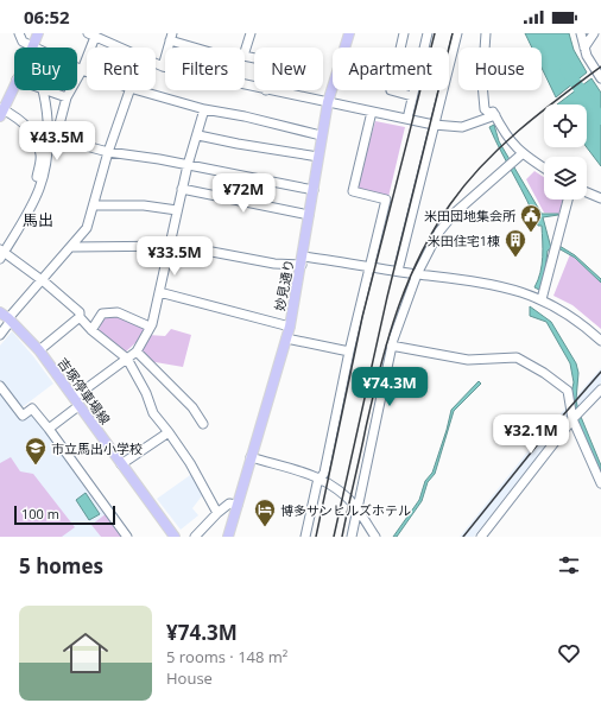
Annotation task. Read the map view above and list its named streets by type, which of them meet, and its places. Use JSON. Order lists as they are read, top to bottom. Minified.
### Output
{"streets":{"main road":["妙見通り","吉塚停車場線"]},"districts":["馬出"],"places":{"public building":["米田団地集会所"],"building":["米田住宅1棟"],"school or university":["市立馬出小学校"],"hotel":["博多サンヒルズホテル"]},"scale_bar":"100 m","page":{"status":"06:52","chip":["Buy","Rent","Filters","New","Apartment","House"],"price":["¥43.5M","¥72M","¥33.5M","¥74.3M","¥32.1M"],"scale":"100 m","heading":"5 homes","list":[{"name":"¥74.3M","note":"5 rooms · 148 m² · House"}]}}
